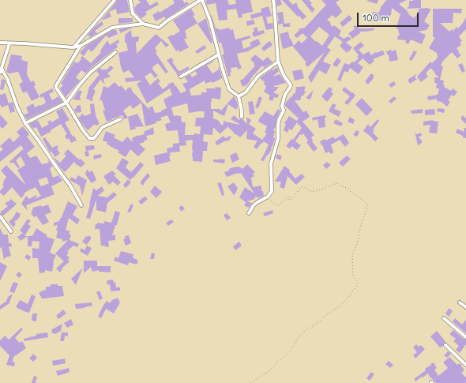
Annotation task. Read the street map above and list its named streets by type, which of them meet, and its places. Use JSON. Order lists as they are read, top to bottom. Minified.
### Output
{"scale_bar":"100 m"}
